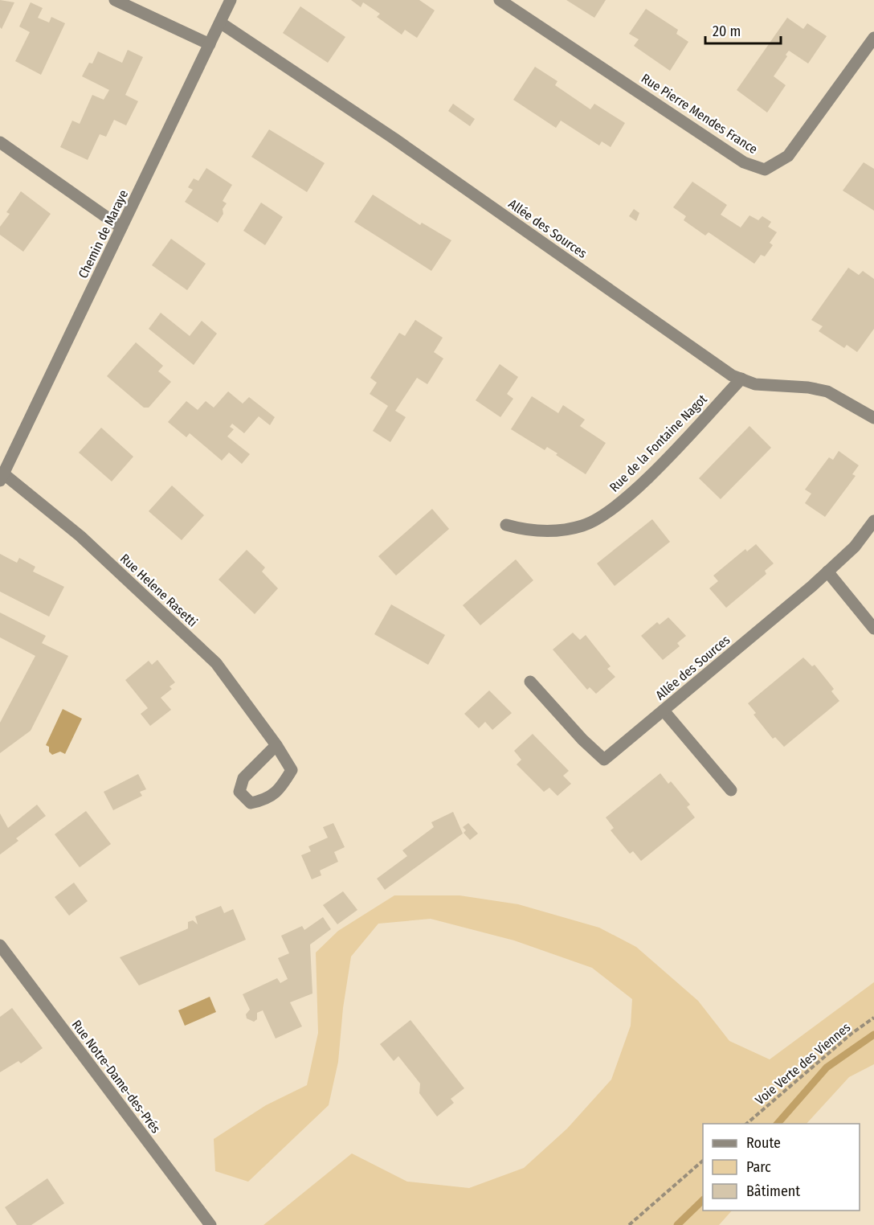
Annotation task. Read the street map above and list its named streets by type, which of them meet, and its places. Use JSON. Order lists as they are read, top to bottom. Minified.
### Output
{"streets":{"street":["Rue Pierre Mendes France","Allée des Sources","Chemin de Maraye","Rue de la Fontaine Nagot","Rue Helene Rasetti","Rue Notre-Dame-des-Prés"],"path":["Voie Verte des Viennes"]},"crossings":[["Allée des Sources","Chemin de Maraye"],["Allée des Sources","Rue de la Fontaine Nagot"],["Chemin de Maraye","Rue Helene Rasetti"]],"legend":["Route","Parc","Bâtiment"],"scale_bar":"20 m"}
